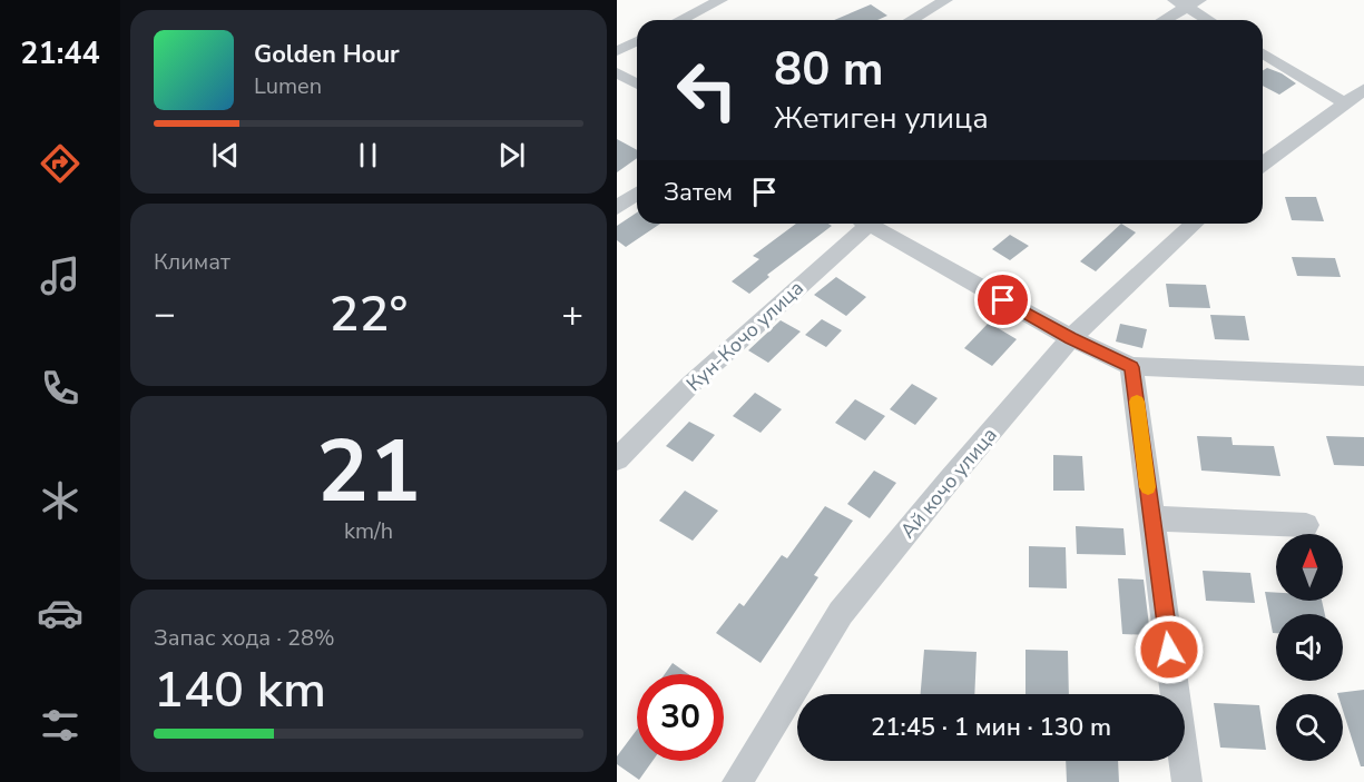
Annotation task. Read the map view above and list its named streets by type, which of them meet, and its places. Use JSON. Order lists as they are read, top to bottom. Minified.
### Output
{"streets":{"street":["Кун-Кочо улица","Ай кочо улица"]},"north":"top","page":{"tabs":"21:44","turn":["80 m","Жетиген улица"],"song":["Golden Hour","Lumen"],"then":"Затем","tile":["Климат",["21","km/h"],["Запас хода · 28%","140 km"]],"heat":["−","22°","+"],"limit":"30","trip":"21:45 · 1 мин · 130 m"}}
